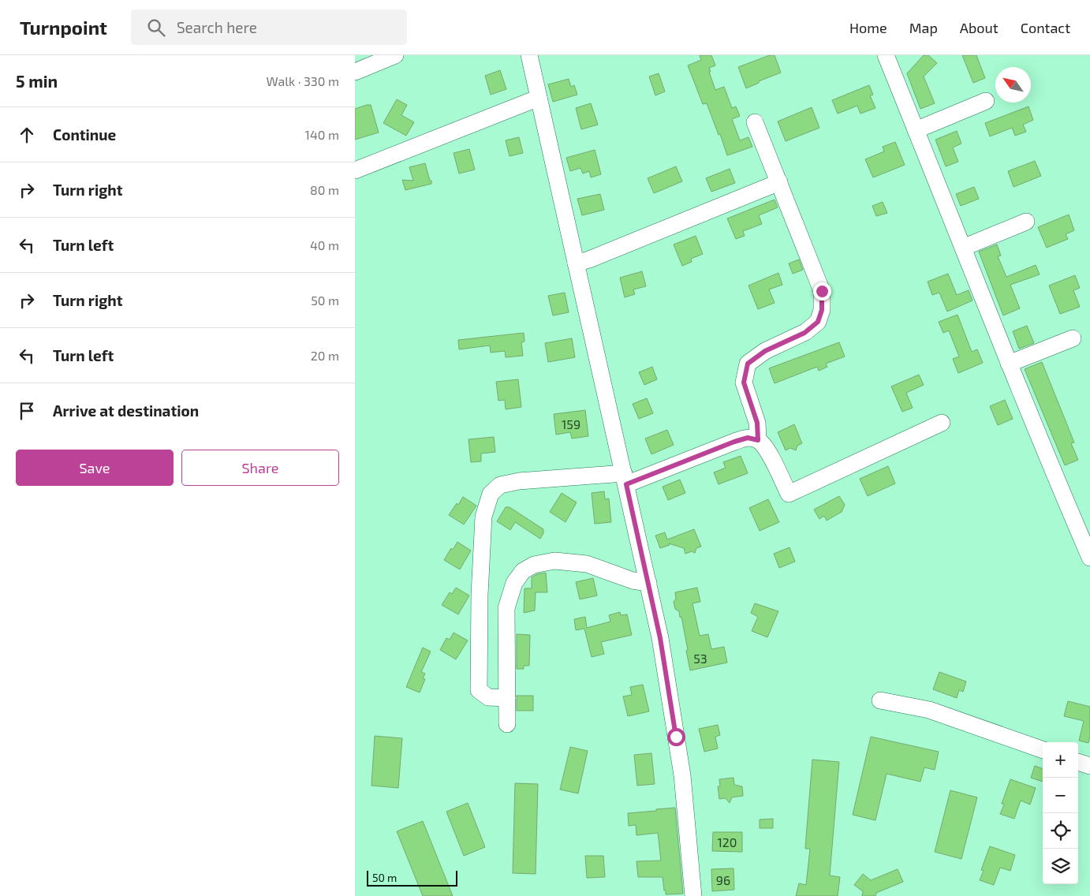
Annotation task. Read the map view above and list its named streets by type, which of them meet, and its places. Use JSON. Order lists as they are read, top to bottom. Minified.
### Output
{"house_numbers":["159","53","120","96"],"scale_bar":"50 m","north":"top left","page":{"header":"Turnpoint","search":"Search here","nav":["Home","Map","About","Contact"],"heading":["5 min","Walk · 330 m"],"list":[["Continue","140 m"],["Turn right","80 m"],["Turn left","40 m"],["Turn right","50 m"],["Turn left","20 m"],"Arrive at destination"],"buttons":["Save","Share"],"map_buttons":["+","−"],"scale":"50 m"}}
